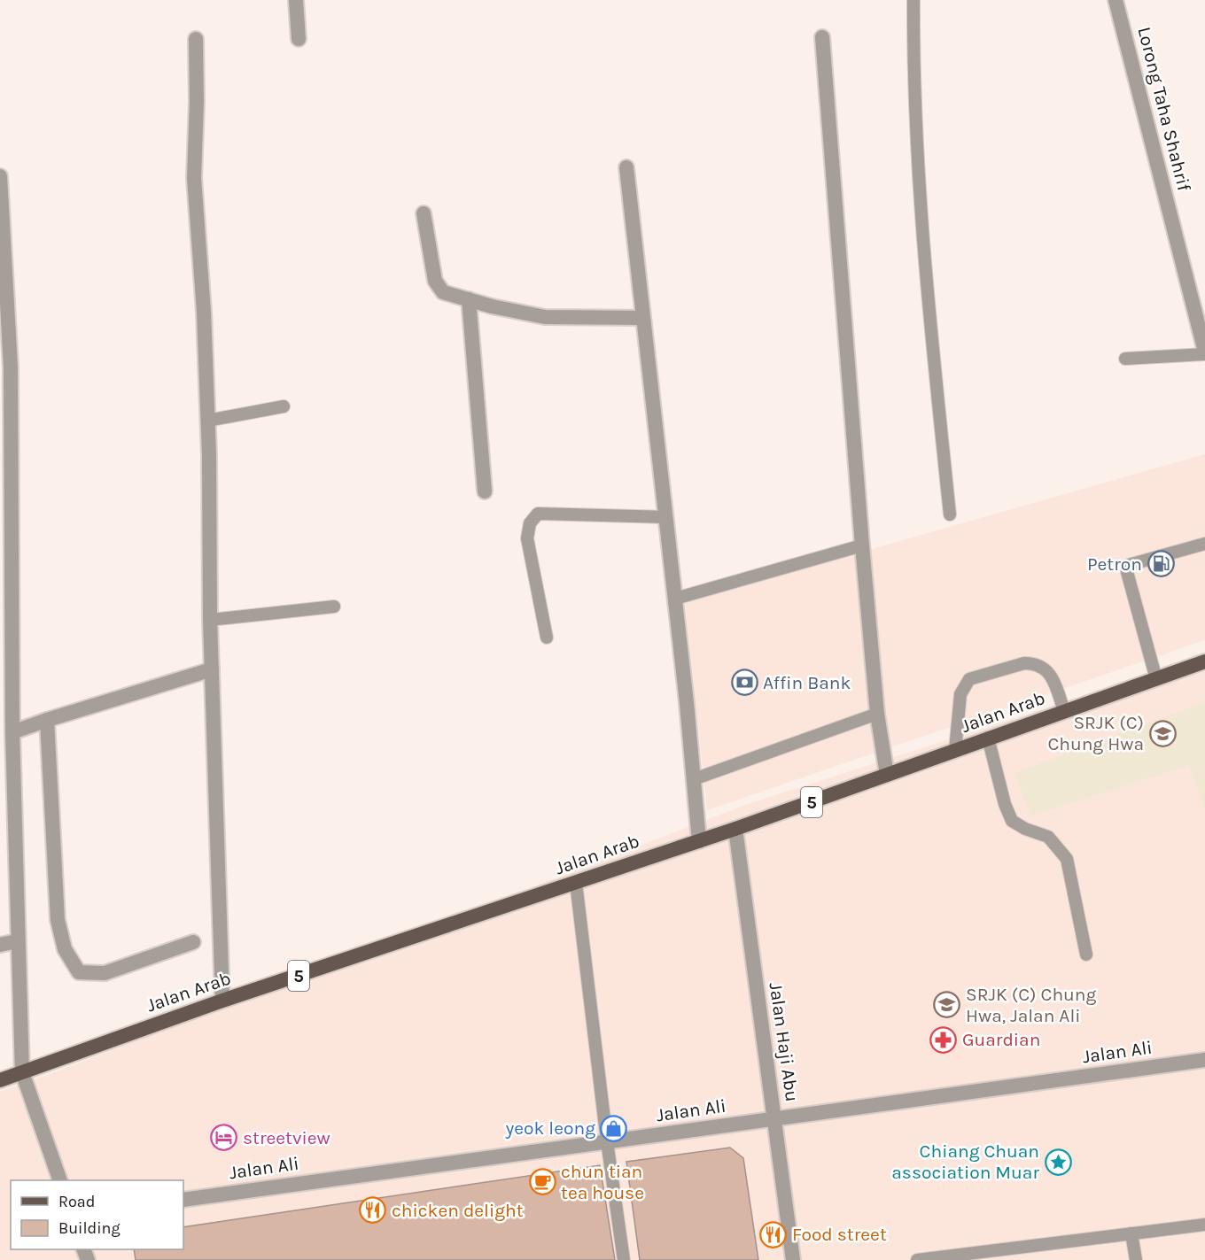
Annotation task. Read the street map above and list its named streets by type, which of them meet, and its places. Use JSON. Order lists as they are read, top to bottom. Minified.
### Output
{"streets":{"main road":["Jalan Arab","5"],"street":["Lorong Taha Shahrif","Jalan Haji Abu","Jalan Ali"]},"crossings":[["Jalan Arab","Jalan Haji Abu"],["Jalan Haji Abu","Jalan Ali"]],"places":{"fuel station":["Petron"],"bank":["Affin Bank"],"school or university":["SRJK (C) Chung Hwa","SRJK (C) Chung Hwa, Jalan Ali"],"pharmacy":["Guardian"],"shop":["yeok leong"],"hotel":["streetview"],"place":["Chiang Chuan association Muar"],"cafe":["chun tian tea house"],"restaurant":["chicken delight","Food street"]},"legend":["Road","Building"]}
